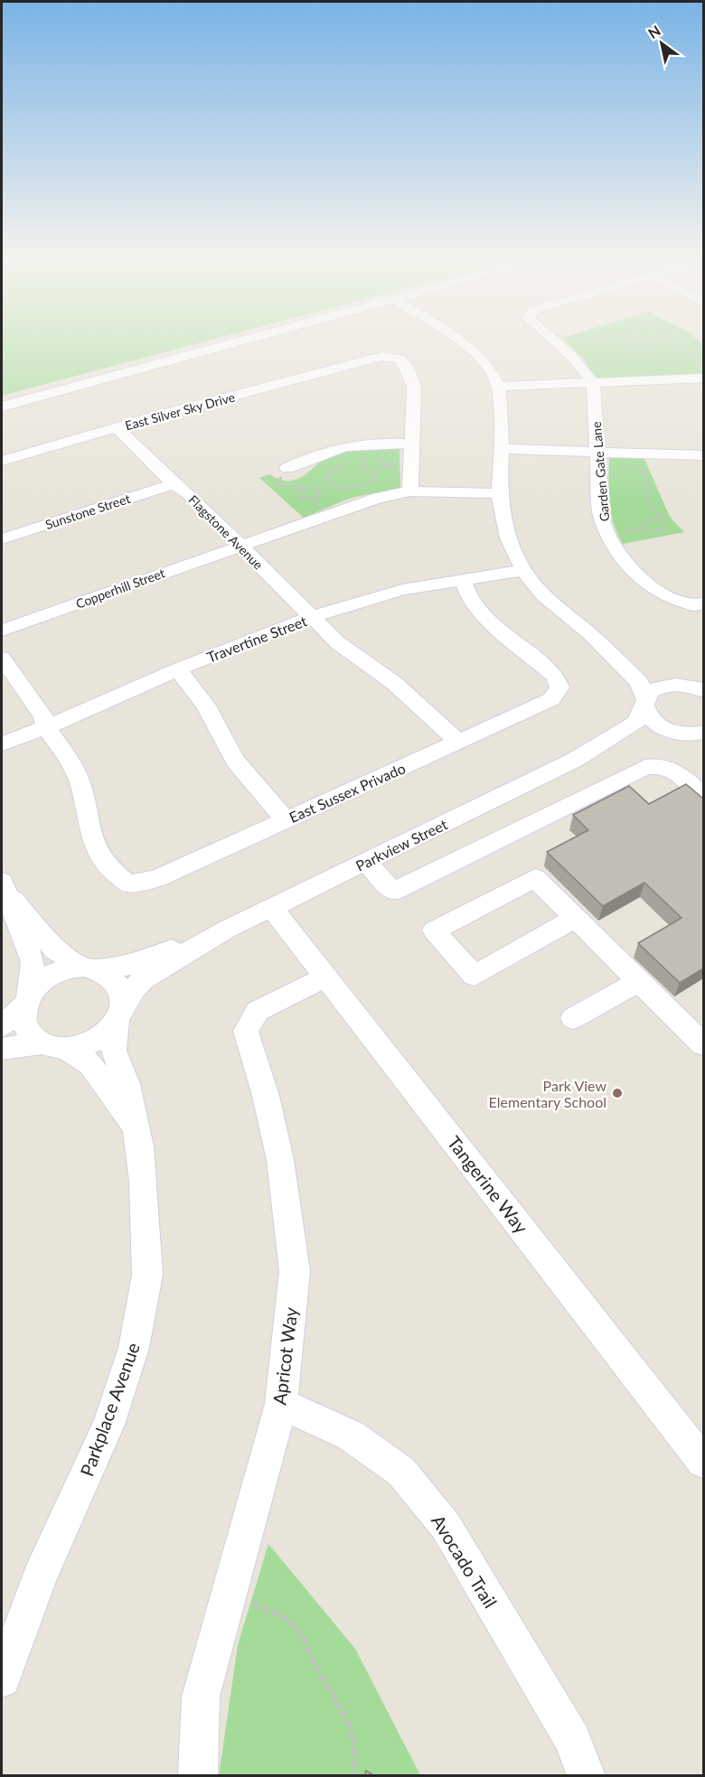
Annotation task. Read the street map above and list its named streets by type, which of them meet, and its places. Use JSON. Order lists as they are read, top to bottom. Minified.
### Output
{"streets":{"street":["East Silver Sky Drive","Garden Gate Lane","Sunstone Street","Flagstone Avenue","Copperhill Street","Travertine Street","East Sussex Privado","Parkview Street","Tangerine Way","Apricot Way","Parkplace Avenue","Avocado Trail"]},"crossings":[["East Silver Sky Drive","Flagstone Avenue"],["Sunstone Street","Flagstone Avenue"],["Flagstone Avenue","Copperhill Street"],["Flagstone Avenue","Travertine Street"],["Flagstone Avenue","East Sussex Privado"],["Travertine Street","East Sussex Privado"],["Parkview Street","Tangerine Way"],["Tangerine Way","Apricot Way"],["Apricot Way","Avocado Trail"]],"places":["Park View Elementary School"],"north":"top left"}
